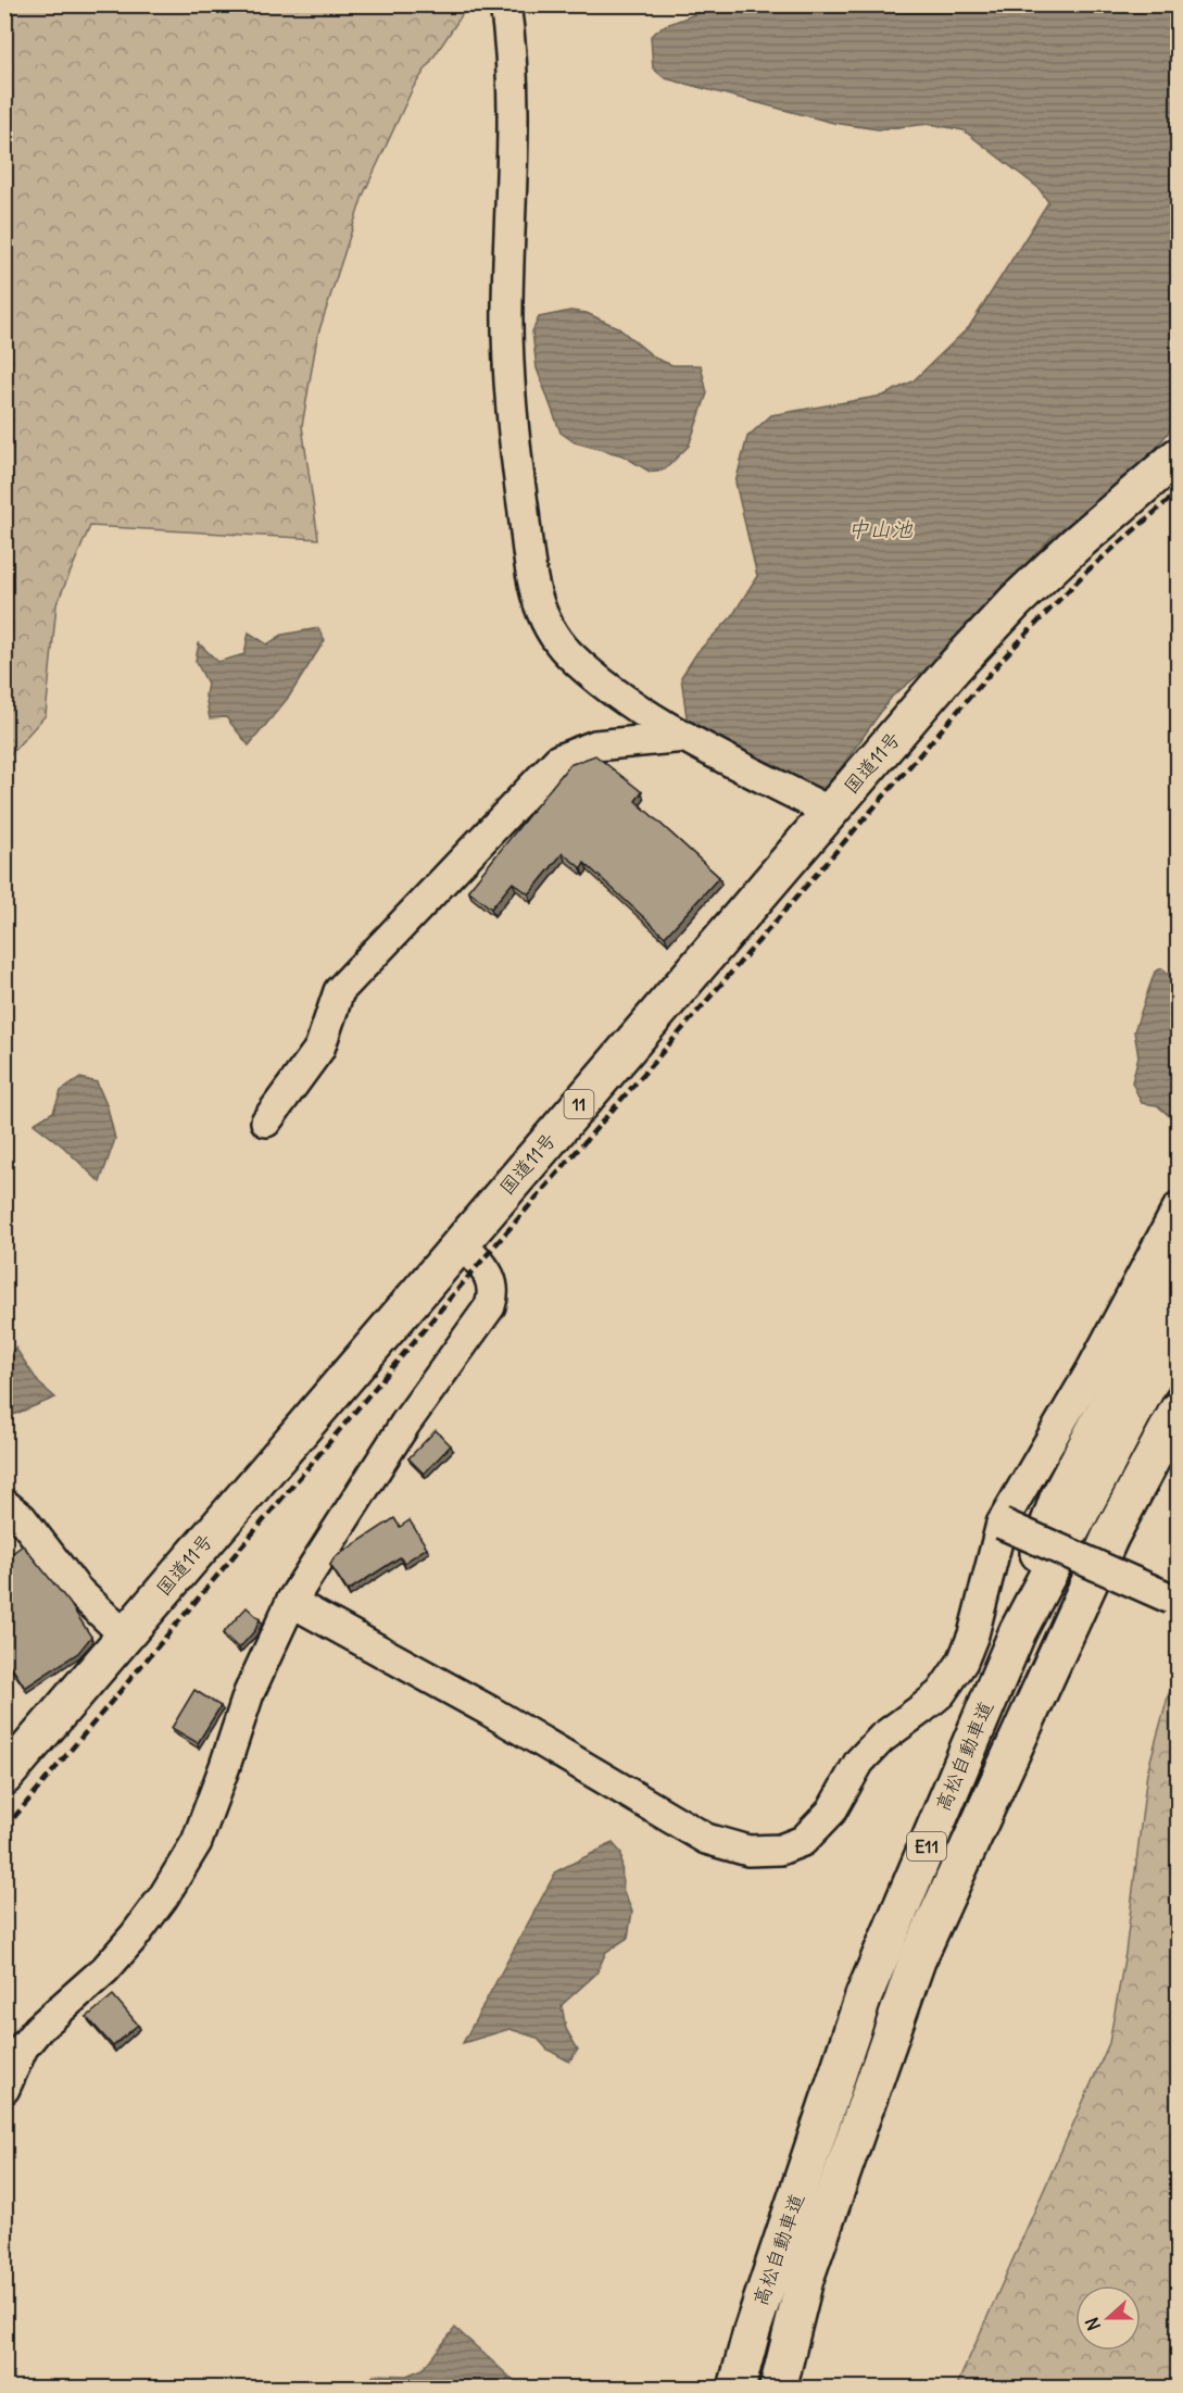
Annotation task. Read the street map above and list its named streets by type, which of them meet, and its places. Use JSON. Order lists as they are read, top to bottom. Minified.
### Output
{"streets":{"highway":["国道11号","11","高松自動車道","E11"]},"water":["中山池"],"north":"left"}
